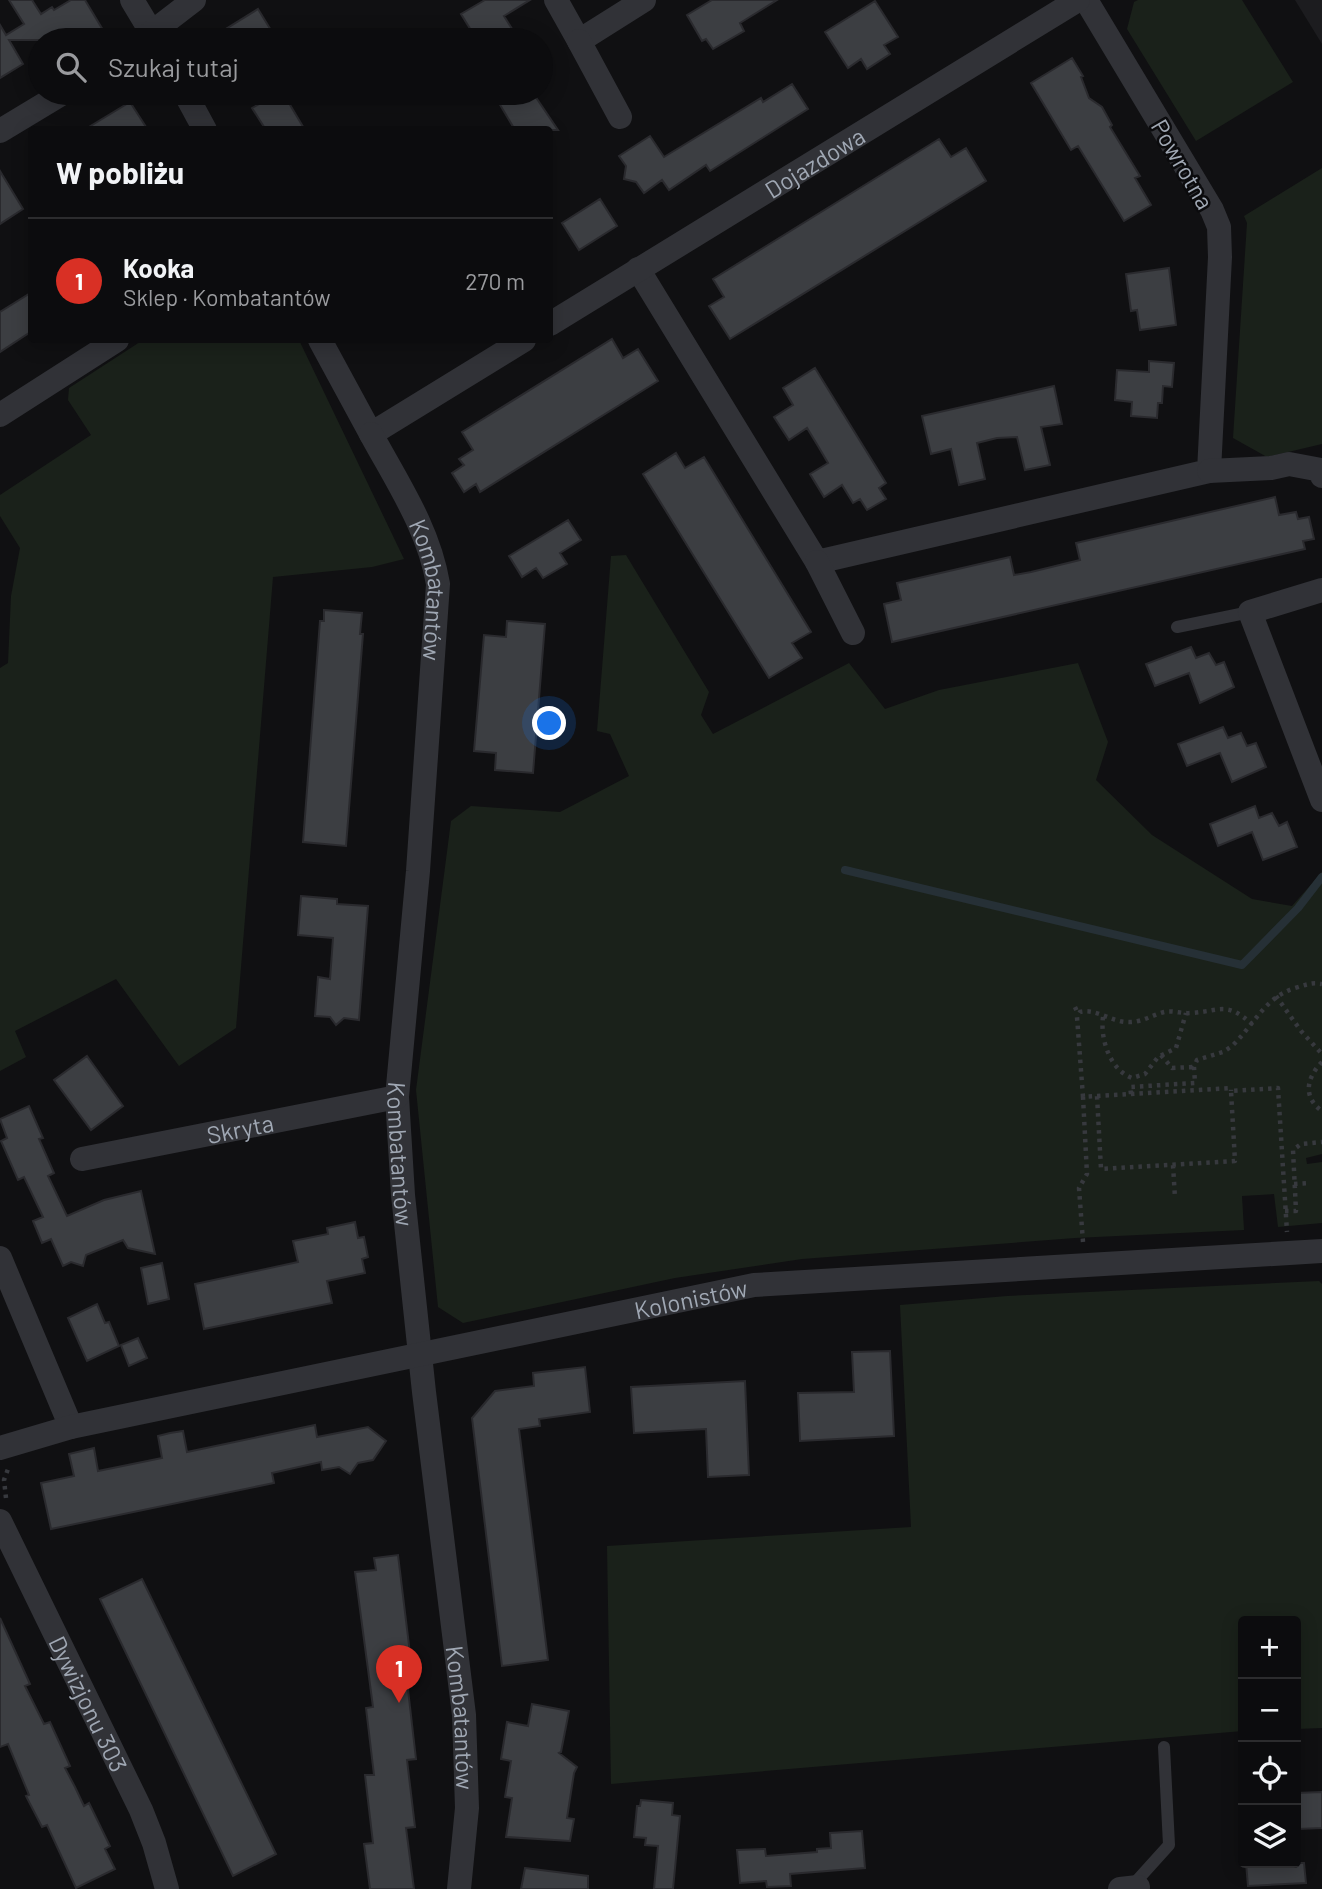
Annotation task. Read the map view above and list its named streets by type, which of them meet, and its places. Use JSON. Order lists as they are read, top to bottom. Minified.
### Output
{"streets":{"street":["Dojazdowa","Powrotna","Kombatantów","Skryta","Kolonistów","Dywizjonu 303"]},"crossings":[["Kombatantów","Skryta"],["Kombatantów","Kolonistów"]],"page":{"search":"Szukaj tutaj","heading":"W pobliżu","list":[{"mark":"1","name":"Kooka","note":"Sklep · Kombatantów","value":"270 m"}],"map_buttons":["+","−"],"pins":"1"}}
